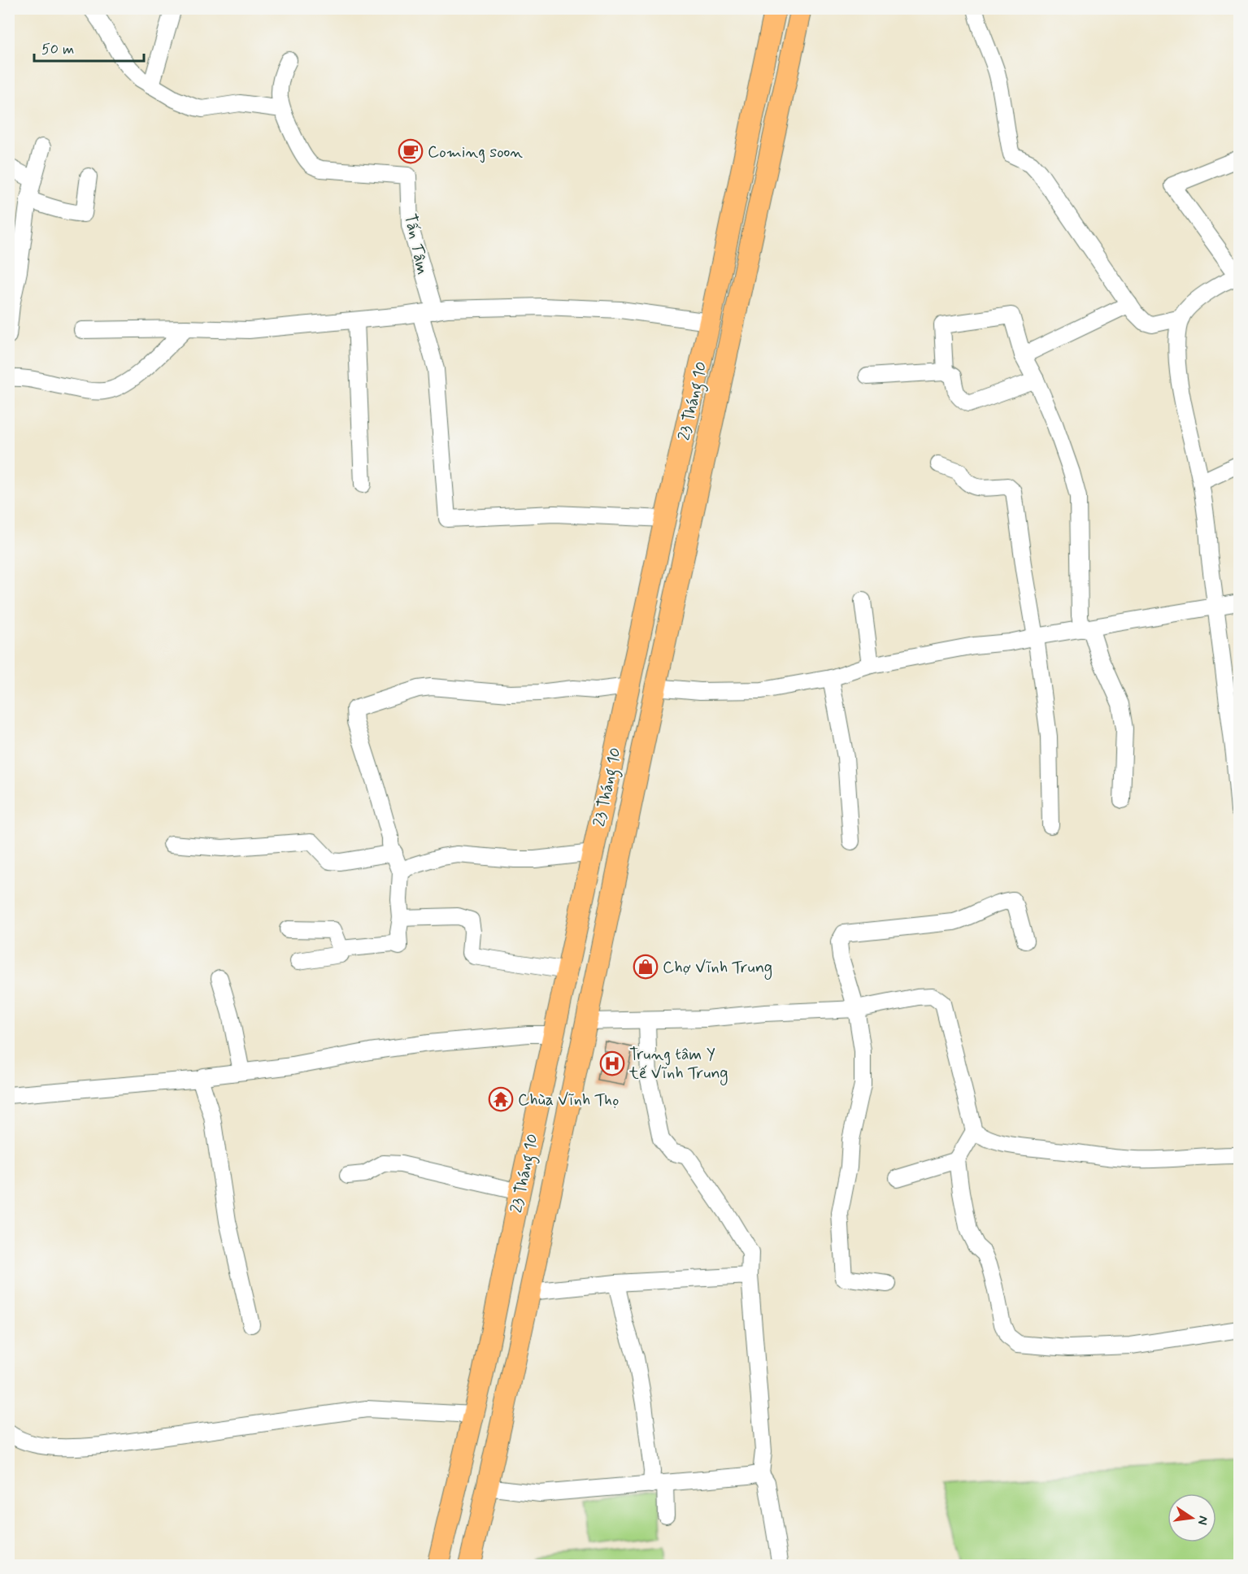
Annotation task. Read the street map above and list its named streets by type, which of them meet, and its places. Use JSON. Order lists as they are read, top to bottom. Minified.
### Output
{"streets":{"main road":["23 Tháng 10"],"street":["Tấn Tâm"]},"crossings":[["Tấn Tâm","23 Tháng 10"]],"places":{"cafe":["Coming soon"],"shop":["Chợ Vĩnh Trung"],"hospital":["Trung tâm Y tế Vĩnh Trung"],"temple":["Chùa Vĩnh Thọ"]},"scale_bar":"50 m","north":"right"}
